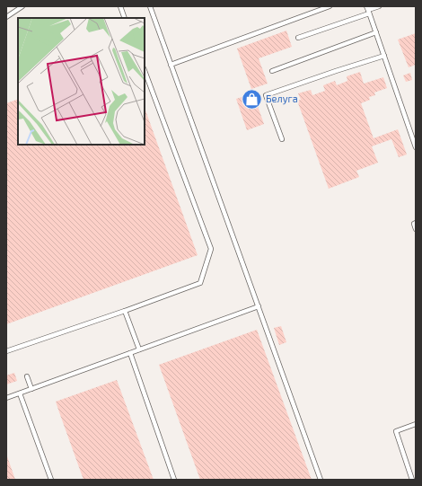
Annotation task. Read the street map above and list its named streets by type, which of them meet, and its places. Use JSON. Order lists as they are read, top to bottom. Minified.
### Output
{"places":{"shop":["Белуга"]}}
